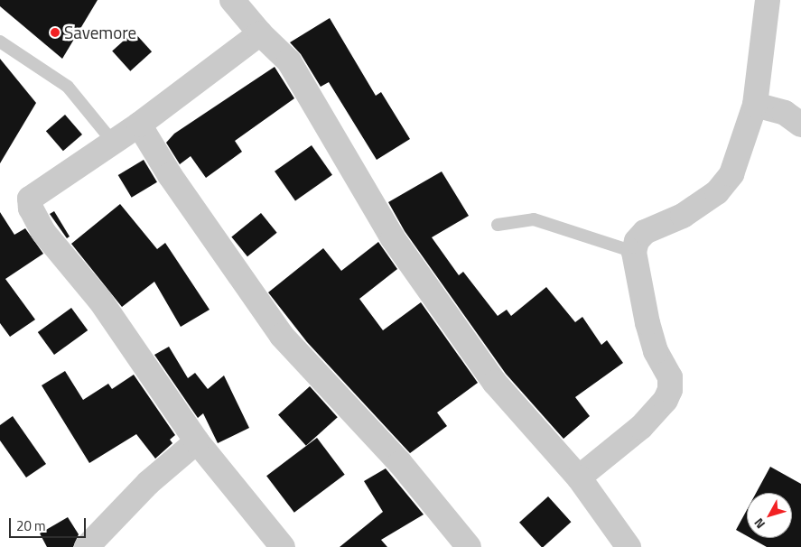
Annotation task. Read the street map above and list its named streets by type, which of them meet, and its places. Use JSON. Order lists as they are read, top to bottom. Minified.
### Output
{"places":["Savemore"],"scale_bar":"20 m","north":"bottom left"}
